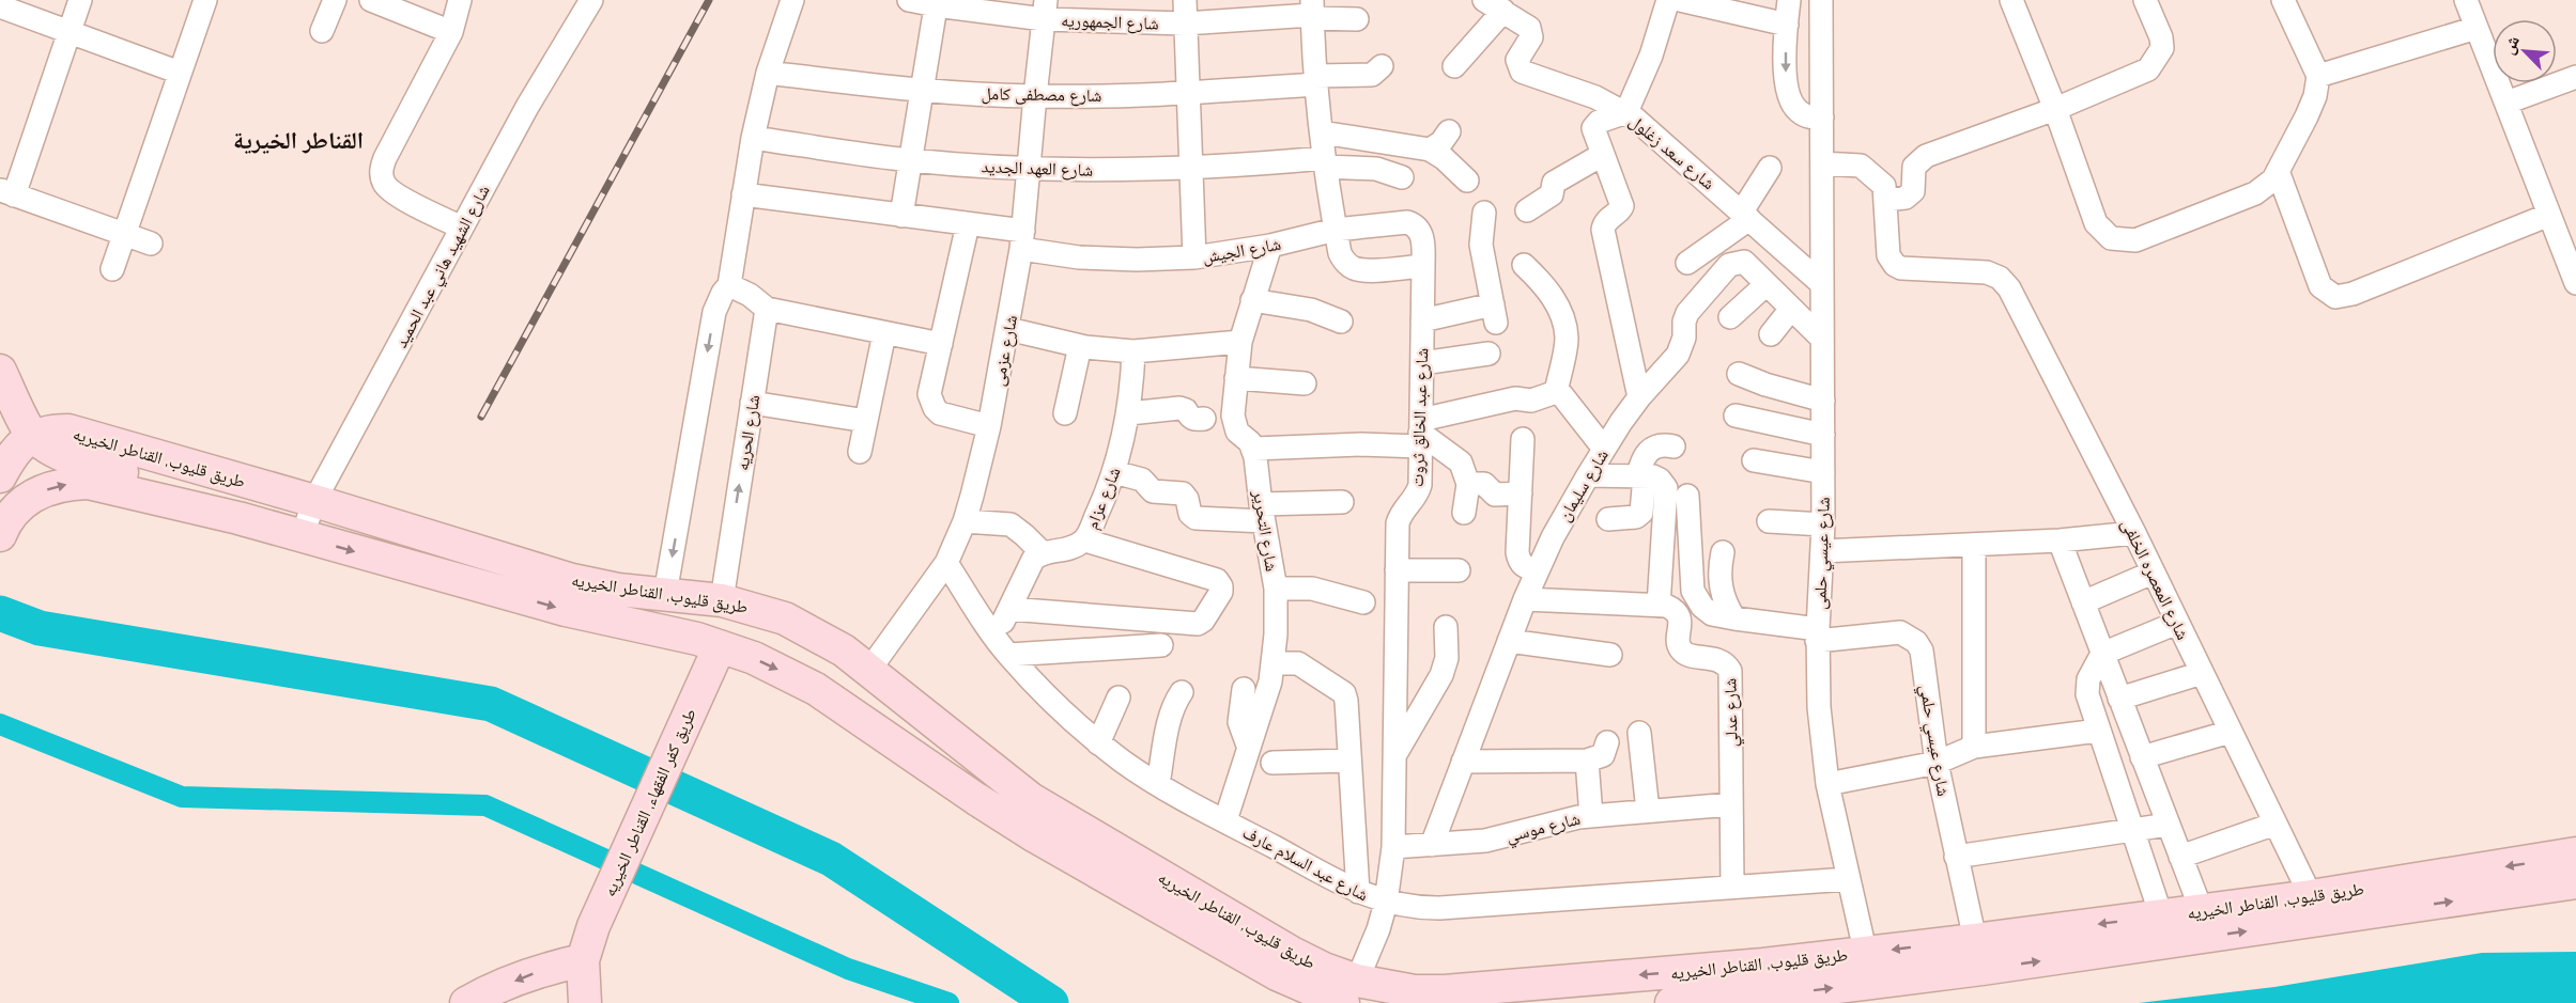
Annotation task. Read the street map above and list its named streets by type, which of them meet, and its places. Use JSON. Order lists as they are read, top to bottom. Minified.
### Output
{"streets":{"main road":["طريق قليوب, القناطر الخيريه","طريق كفر الفقهاء, القناطر الخيريه"],"street":["شارع الجمهوريه","شارع مصطفى كامل","شارع سعد زغلول","شارع العهد الجديد","شارع الجيش","شارع الشهيد هاني عبد الحميد","شارع عزمى","شارع عبد الخالق ثروت","شارع الحريه","شارع سليمان","شارع عزام","شارع التحرير","شارع عيسي حلمى","شارع المعصره الخلفى","شارع عدلي","شارع عيسي حلمي","شارع موسي","شارع عبد السلام عارف"]},"crossings":[["شارع الجمهوريه","شارع عزمى"],["شارع مصطفى كامل","شارع عزمى"],["شارع سعد زغلول","شارع عيسي حلمى"],["شارع العهد الجديد","شارع عزمى"],["شارع الجيش","شارع عزمى"],["شارع الجيش","شارع عبد الخالق ثروت"],["شارع الشهيد هاني عبد الحميد","طريق قليوب, القناطر الخيريه"],["شارع عزمى","طريق قليوب, القناطر الخيريه"],["شارع عزمى","شارع عبد السلام عارف"],["شارع عبد الخالق ثروت","طريق قليوب, القناطر الخيريه"],["شارع عبد الخالق ثروت","شارع موسي"],["شارع عبد الخالق ثروت","شارع عبد السلام عارف"],["شارع الحريه","طريق قليوب, القناطر الخيريه"],["طريق قليوب, القناطر الخيريه","شارع عيسي حلمى"],["طريق قليوب, القناطر الخيريه","شارع المعصره الخلفى"],["طريق قليوب, القناطر الخيريه","شارع عيسي حلمي"],["طريق قليوب, القناطر الخيريه","طريق كفر الفقهاء, القناطر الخيريه"],["شارع سليمان","شارع عيسي حلمى"],["شارع سليمان","شارع موسي"],["شارع التحرير","شارع عبد السلام عارف"],["شارع عيسي حلمى","شارع عيسي حلمي"],["شارع عيسي حلمى","شارع عبد السلام عارف"],["شارع عدلي","شارع موسي"],["شارع عدلي","شارع عبد السلام عارف"]],"districts":["القناطر الخيرية"],"north":"top left"}
